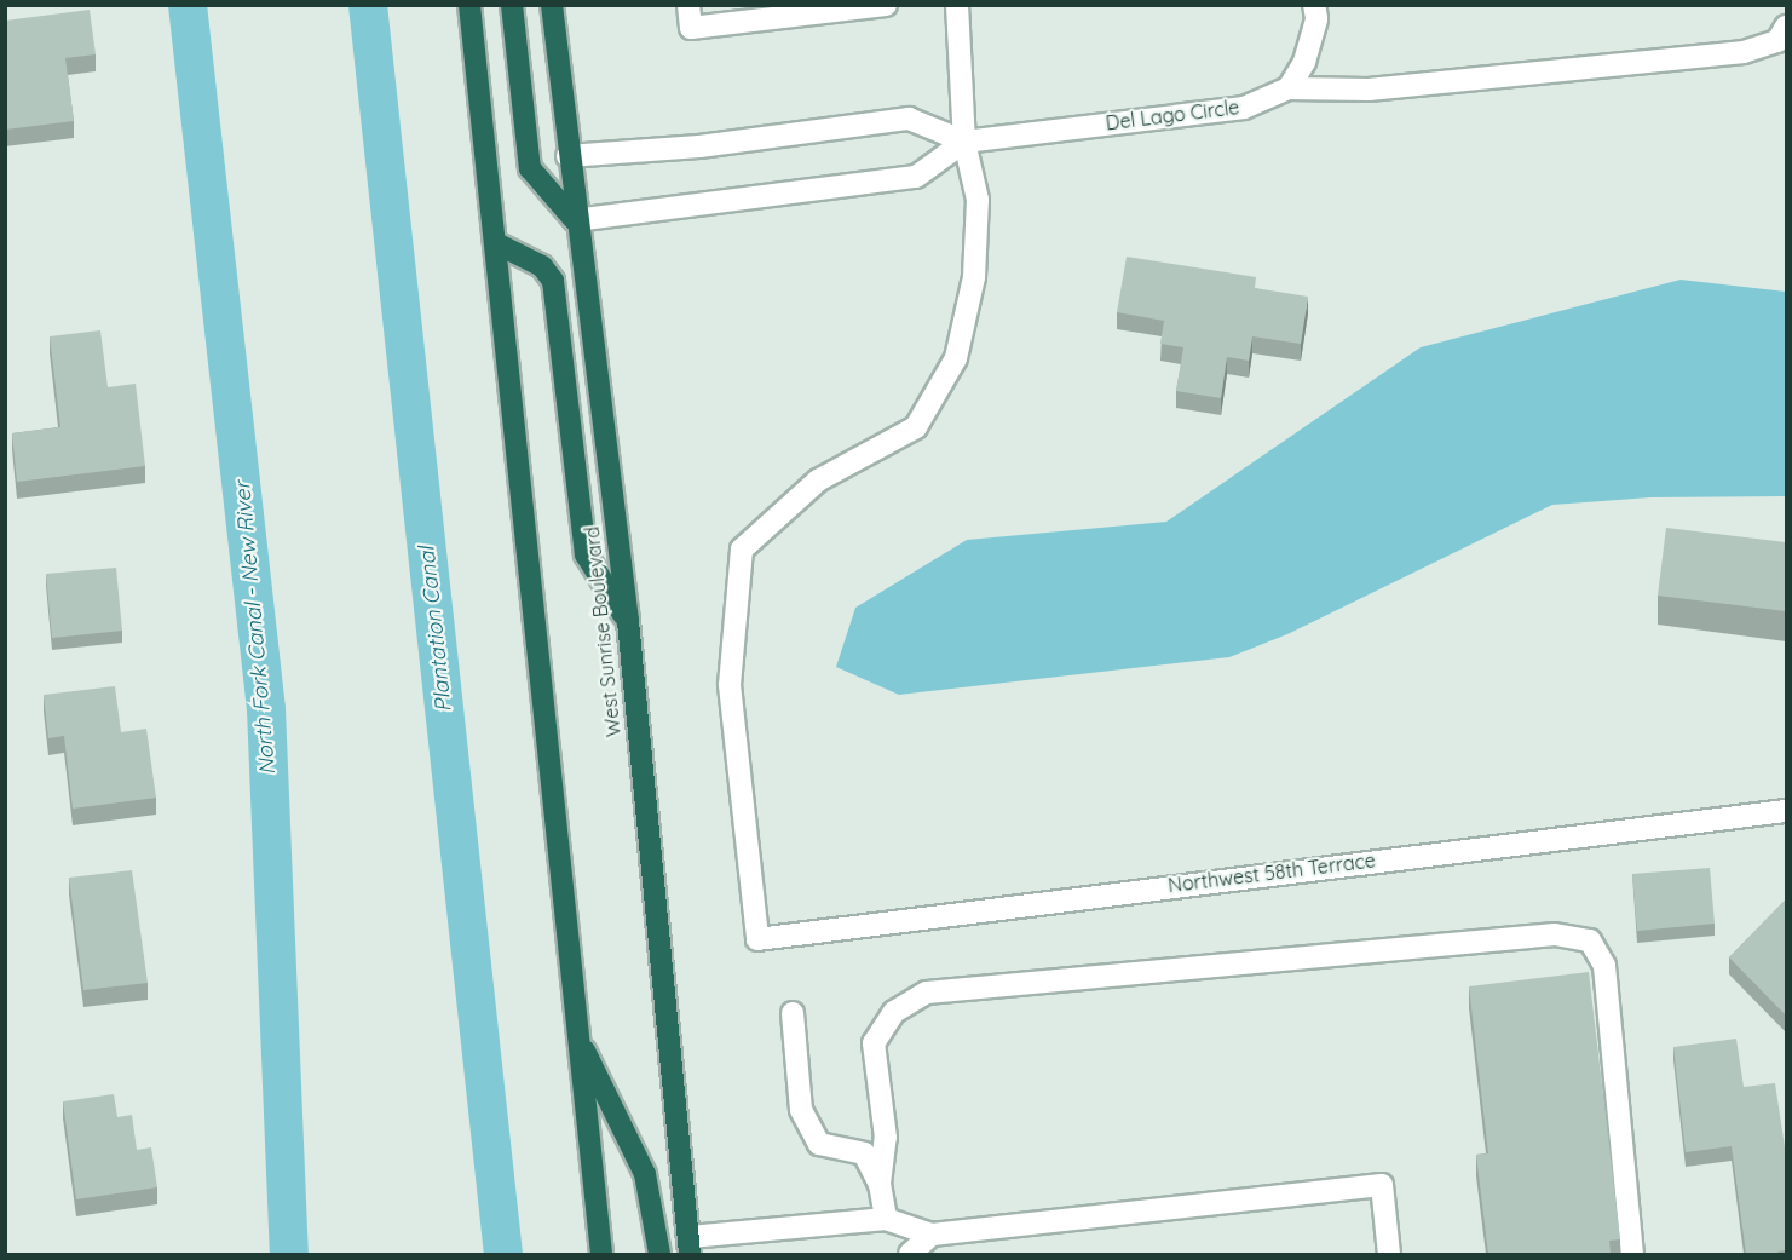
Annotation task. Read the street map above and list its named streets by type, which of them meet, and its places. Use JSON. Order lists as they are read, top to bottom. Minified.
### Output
{"streets":{"highway":["West Sunrise Boulevard"],"street":["Del Lago Circle","Northwest 58th Terrace"]},"crossings":[["Del Lago Circle","West Sunrise Boulevard"],["Del Lago Circle","Northwest 58th Terrace"]],"water":["North Fork Canal - New River","Plantation Canal"]}
